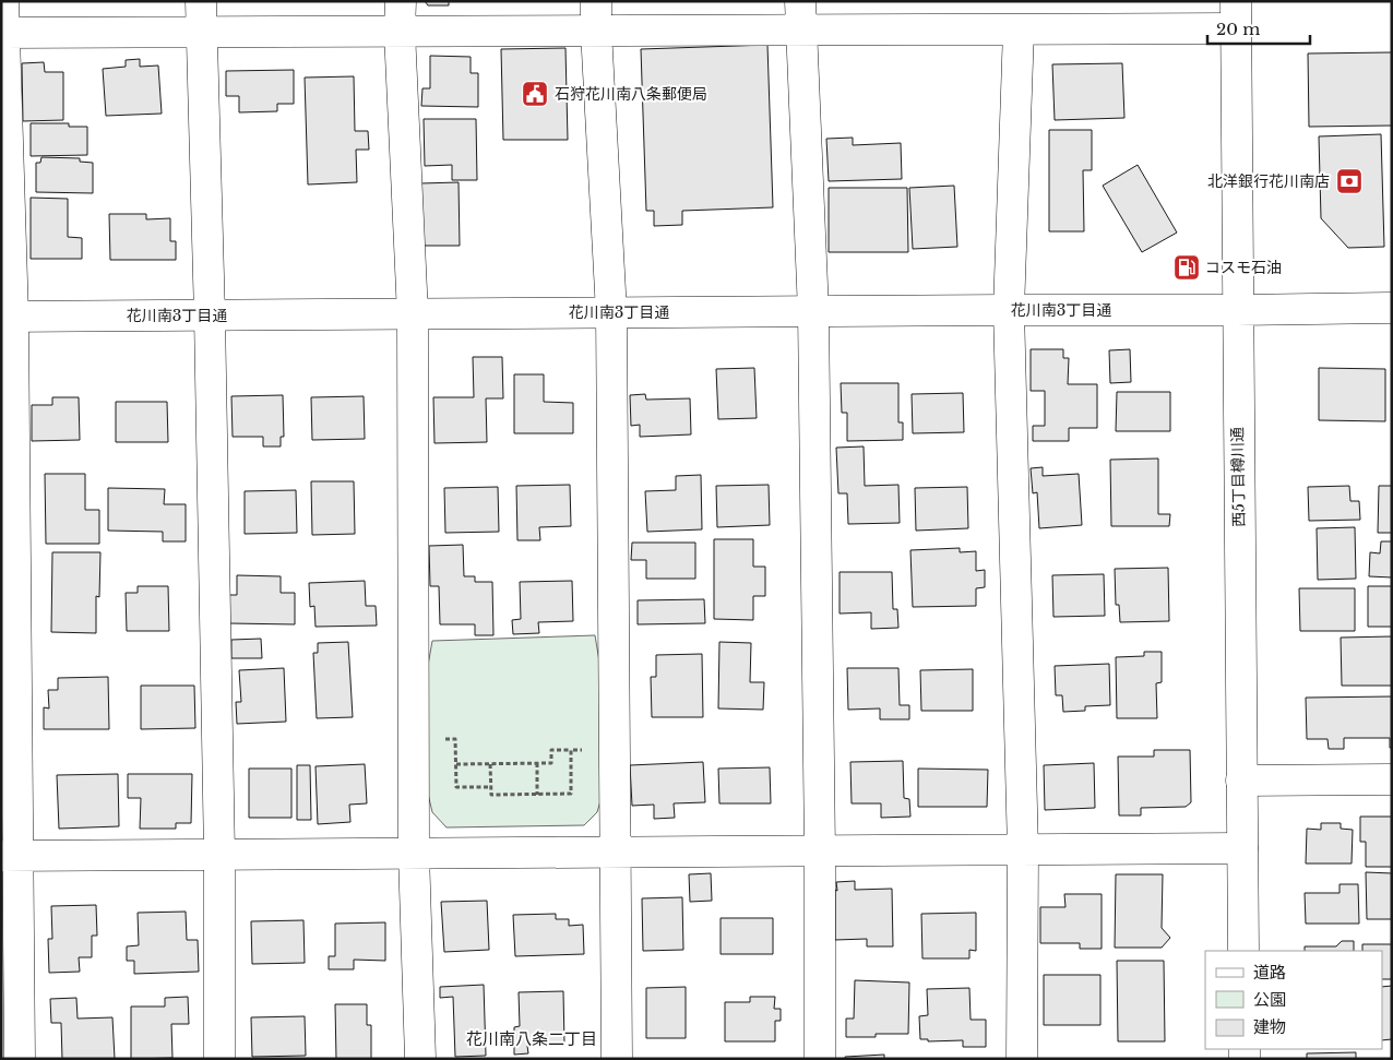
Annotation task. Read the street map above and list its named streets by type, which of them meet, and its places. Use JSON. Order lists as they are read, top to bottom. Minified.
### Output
{"streets":{"street":["花川南3丁目通","西5丁目樽川通"]},"crossings":[["花川南3丁目通","西5丁目樽川通"]],"districts":["花川南八条二丁目"],"places":{"public building":["石狩花川南八条郵便局"],"bank":["北洋銀行花川南店"],"fuel station":["コスモ石油"]},"legend":["道路","公園","建物"],"scale_bar":"20 m"}
